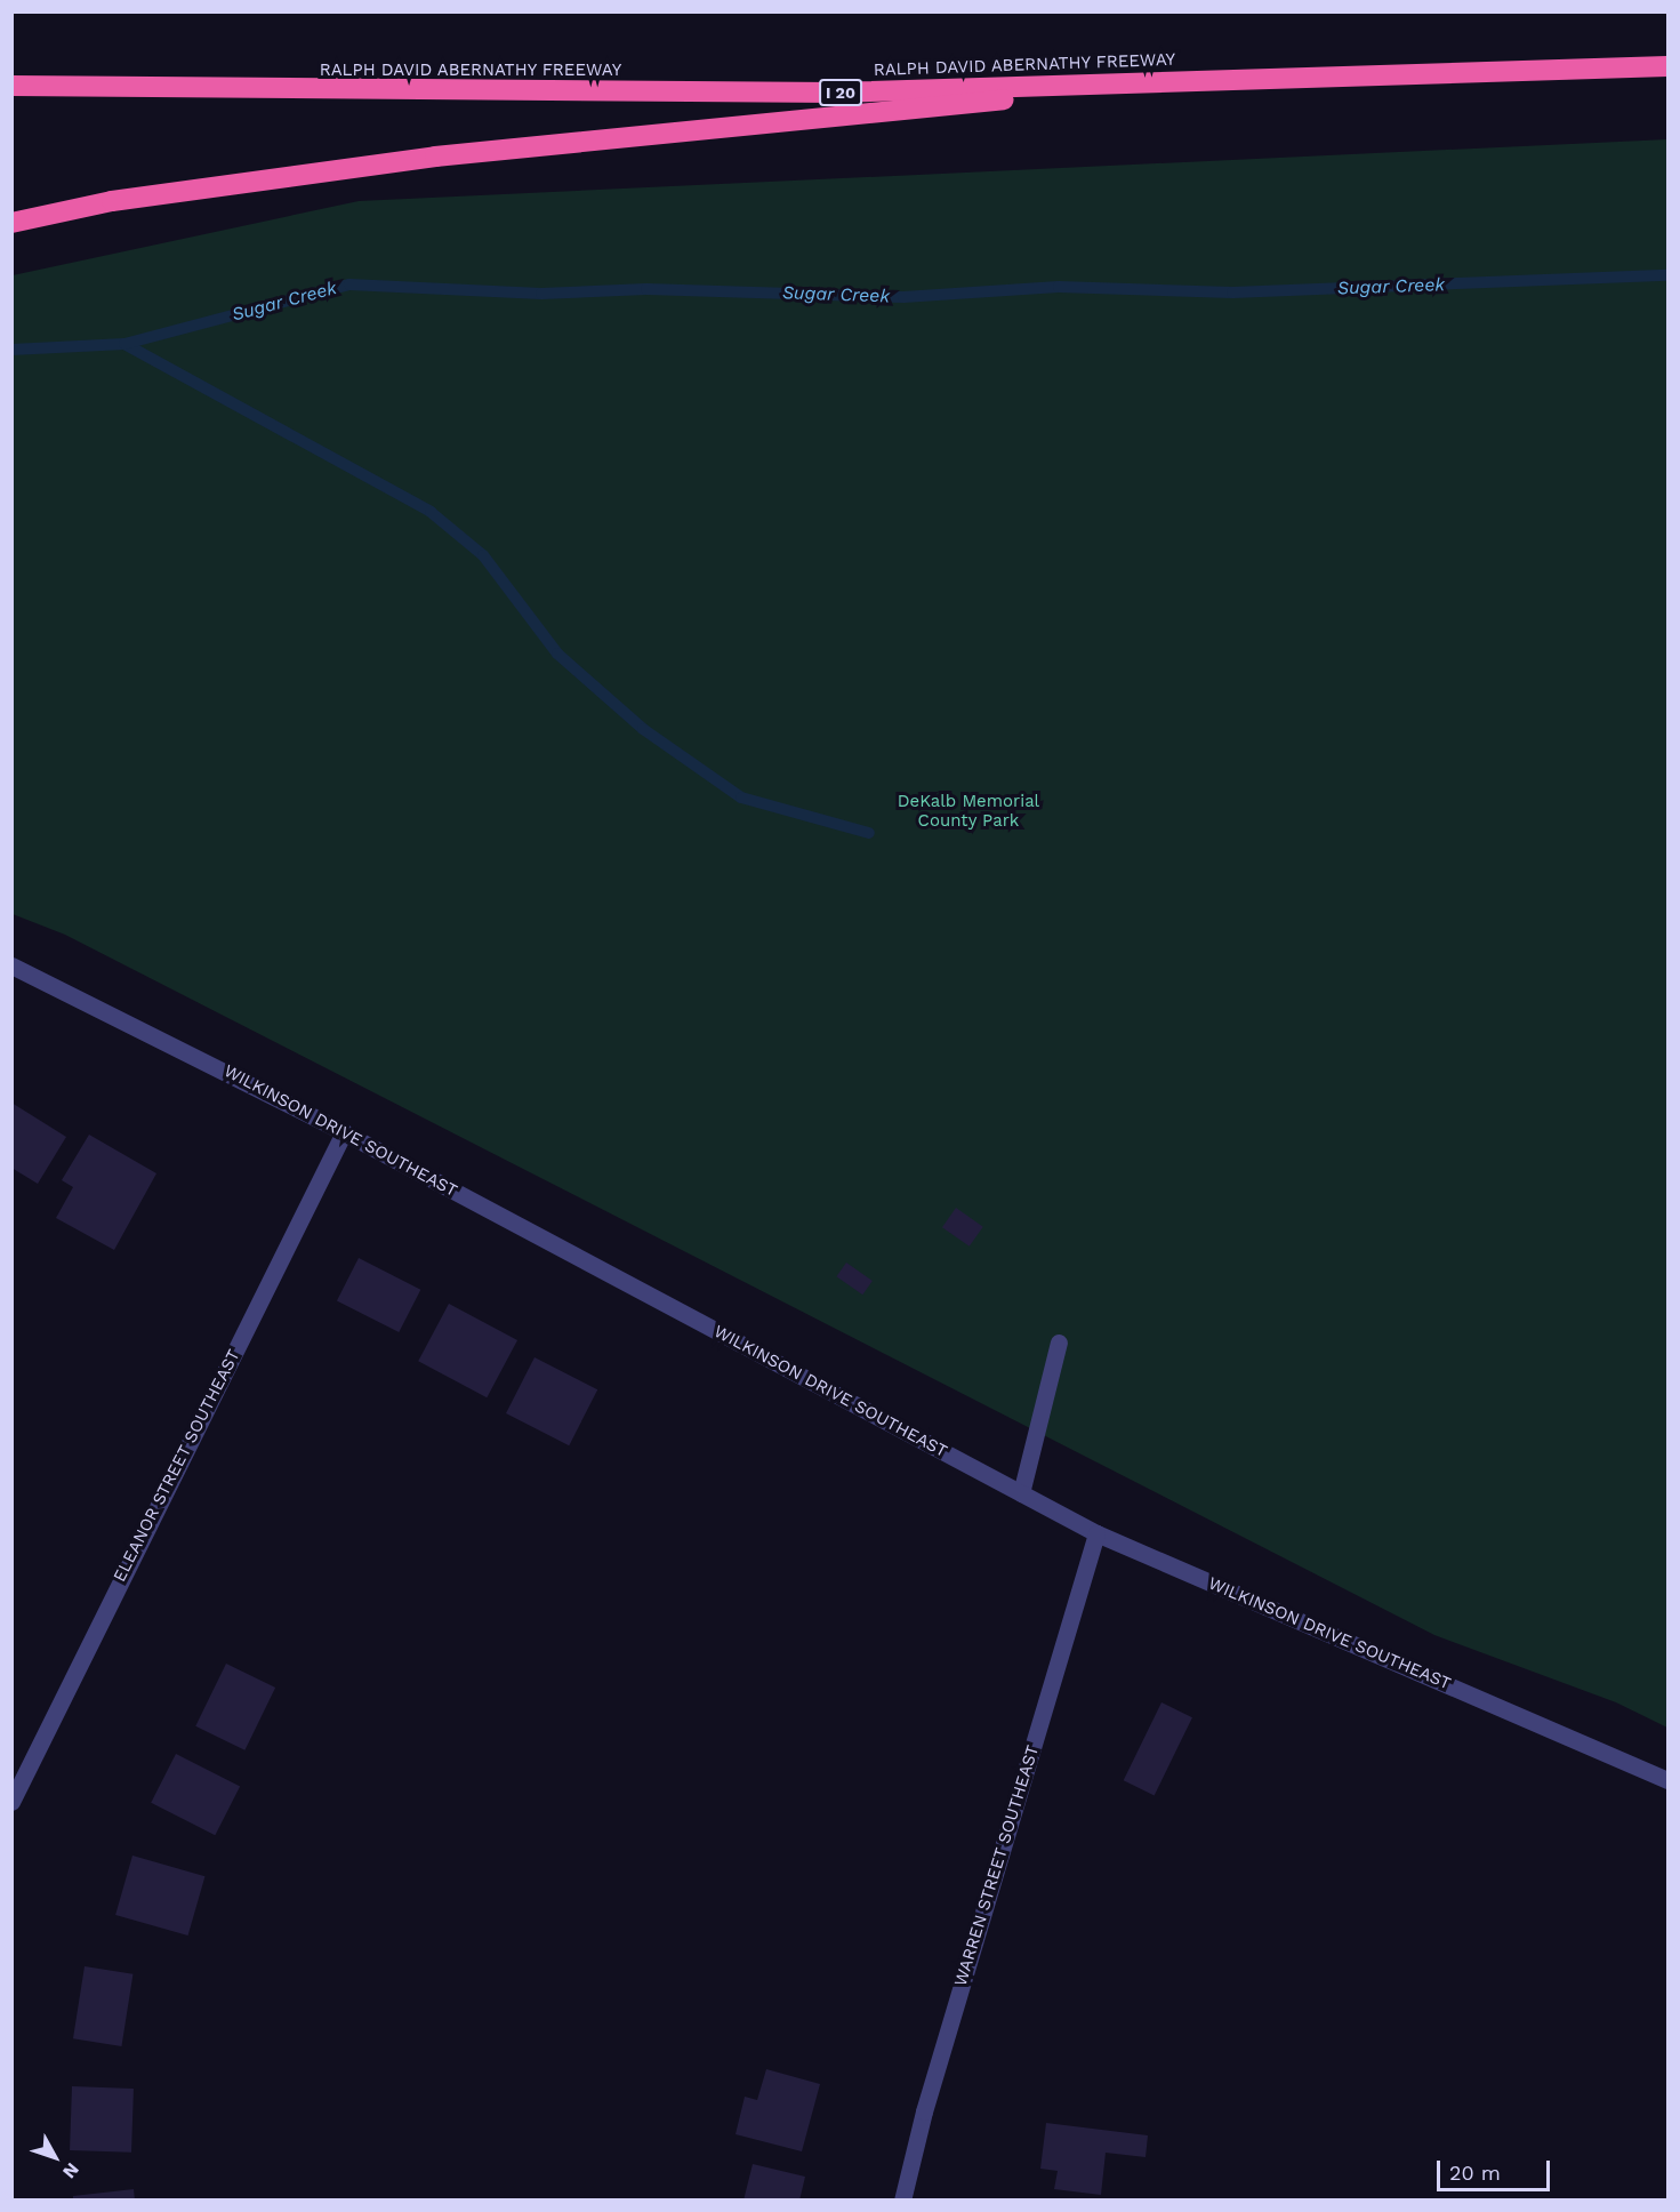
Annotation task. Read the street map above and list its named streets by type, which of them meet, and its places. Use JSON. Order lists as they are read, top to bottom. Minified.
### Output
{"streets":{"highway":["RALPH DAVID ABERNATHY FREEWAY","I 20"],"street":["WILKINSON DRIVE SOUTHEAST","ELEANOR STREET SOUTHEAST","WARREN STREET SOUTHEAST"]},"crossings":[["WILKINSON DRIVE SOUTHEAST","ELEANOR STREET SOUTHEAST"],["WILKINSON DRIVE SOUTHEAST","WARREN STREET SOUTHEAST"]],"water":["Sugar Creek"],"parks":["DeKalb Memorial County Park"],"scale_bar":"20 m","north":"bottom right"}
